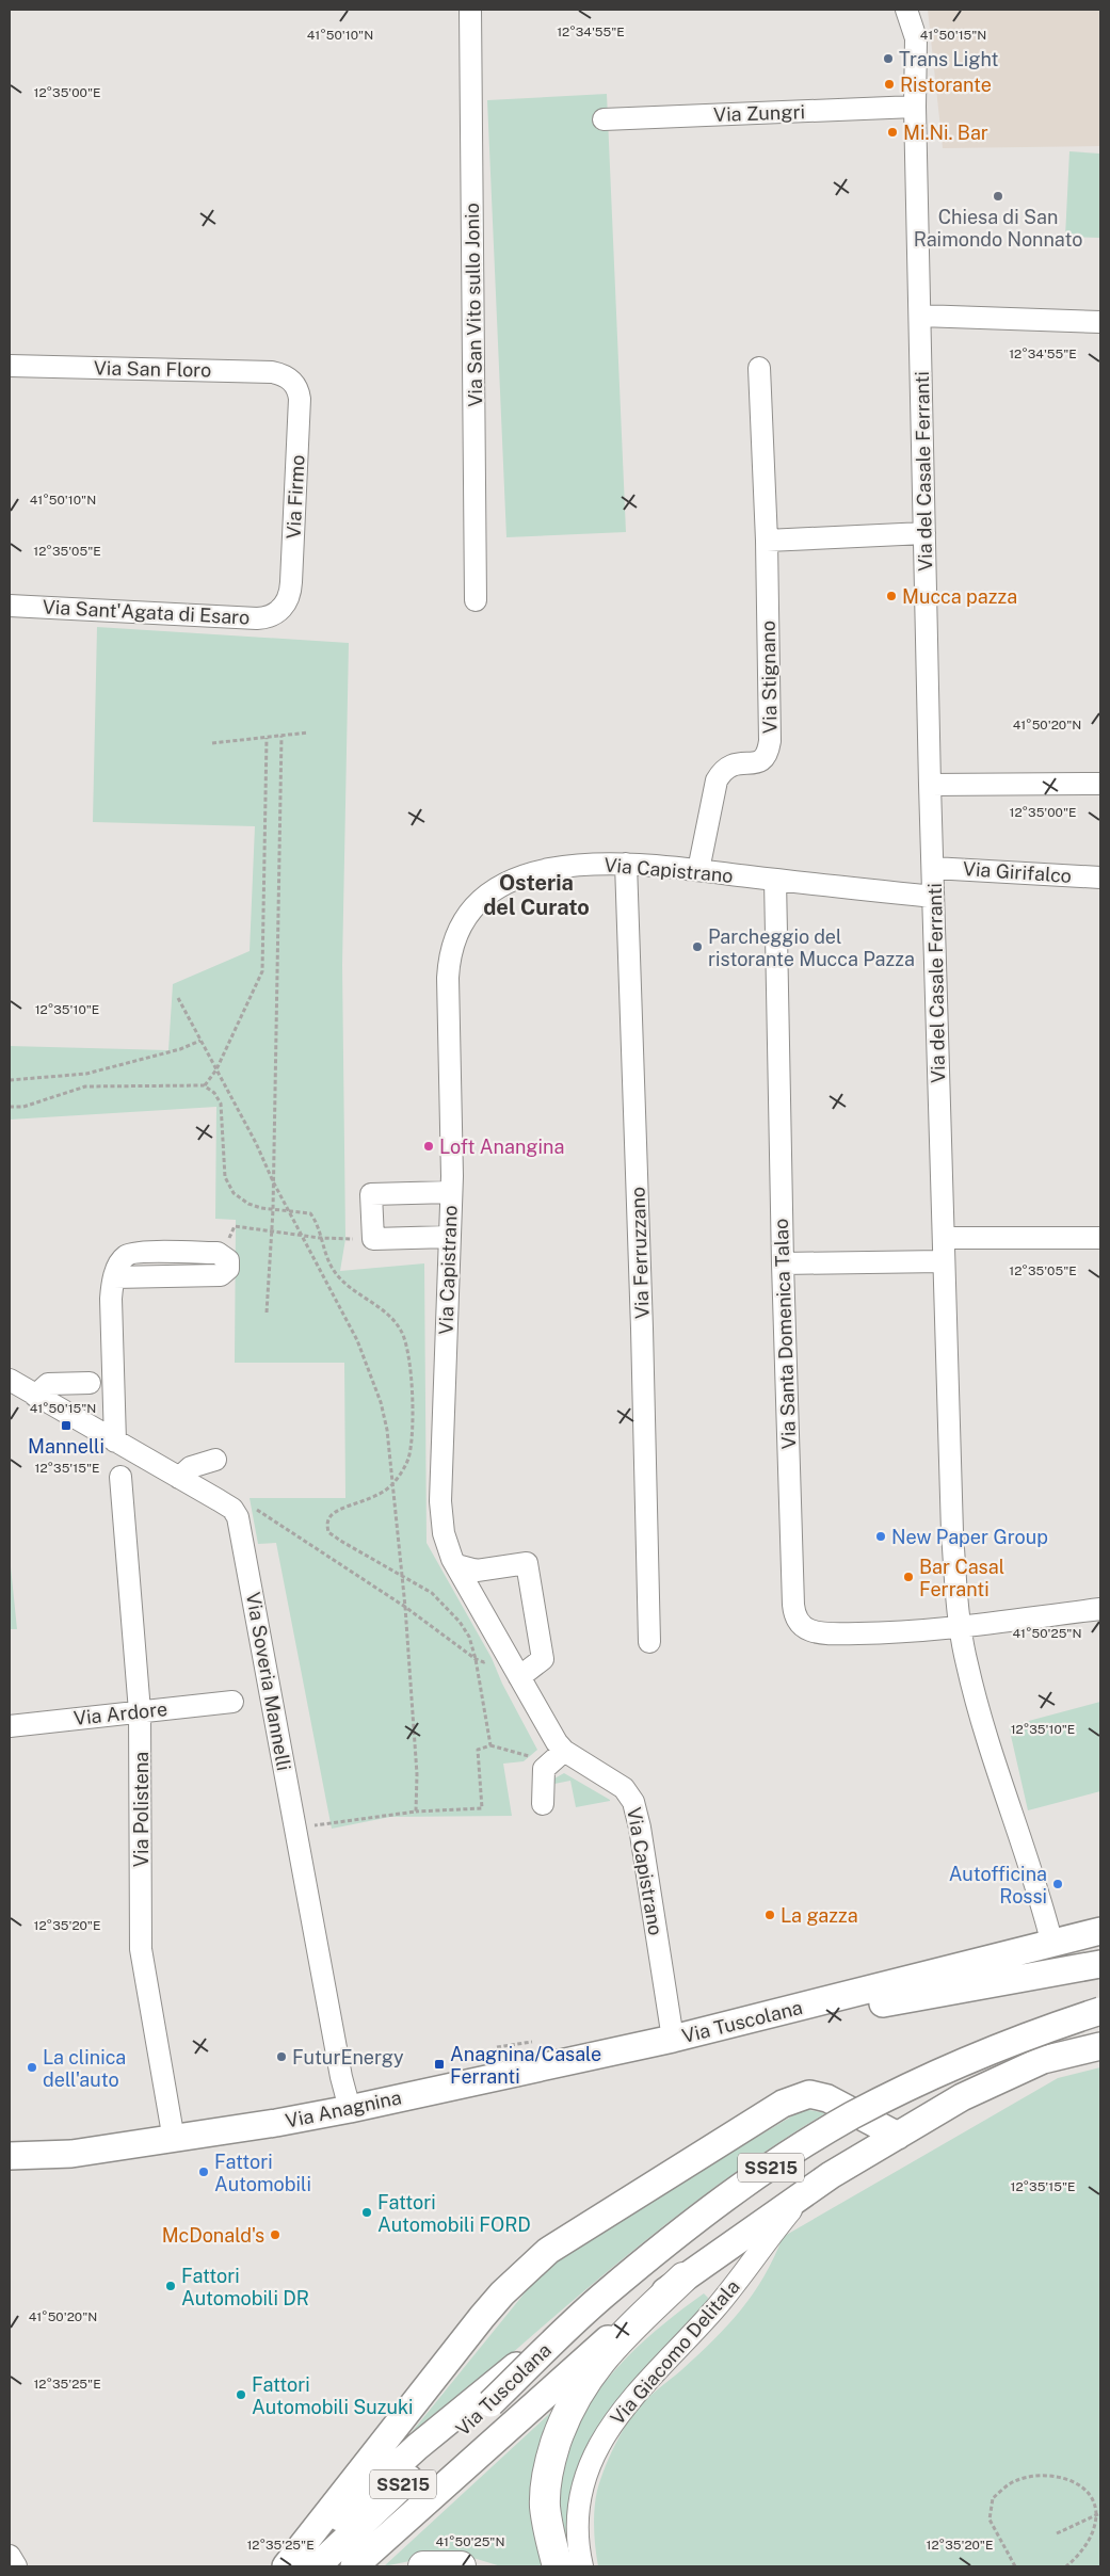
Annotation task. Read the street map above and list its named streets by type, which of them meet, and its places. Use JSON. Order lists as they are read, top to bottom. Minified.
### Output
{"streets":{"main road":["Via Tuscolana","Via Anagnina","SS215"],"street":["Via Zungri","Via San Vito sullo Jonio","Via San Floro","Via del Casale Ferranti","Via Firmo","Via Sant'Agata di Esaro","Via Stignano","Via Capistrano","Via Girifalco","Via Ferruzzano","Via Santa Domenica Talao","Via Soveria Mannelli","Via Ardore","Via Polistena","Via Giacomo Delitala"]},"crossings":[["Via Zungri","Via del Casale Ferranti"],["Via San Floro","Via Firmo"],["Via del Casale Ferranti","Via Capistrano"],["Via del Casale Ferranti","Via Girifalco"],["Via del Casale Ferranti","Via Santa Domenica Talao"],["Via del Casale Ferranti","Via Tuscolana"],["Via Firmo","Via Sant'Agata di Esaro"],["Via Stignano","Via Capistrano"],["Via Capistrano","Via Ferruzzano"],["Via Capistrano","Via Santa Domenica Talao"],["Via Capistrano","Via Tuscolana"],["Via Capistrano","Via Anagnina"],["Via Soveria Mannelli","Via Anagnina"],["Via Ardore","Via Polistena"],["Via Polistena","Via Anagnina"],["Via Tuscolana","Via Anagnina"],["Via Tuscolana","Via Giacomo Delitala"]],"districts":["Osteria del Curato"],"places":{"other":["Trans Light","Ristorante","Mi.Ni. Bar","Chiesa di San Raimondo Nonnato","Mucca pazza","Parcheggio del ristorante Mucca Pazza","Loft Anangina","New Paper Group","Bar Casal Ferranti","Autofficina Rossi","La gazza","FuturEnergy","La clinica dell'auto","Fattori Automobili","Fattori Automobili FORD","McDonald's","Fattori Automobili DR","Fattori Automobili Suzuki"],"transit":["Mannelli","Anagnina/Casale Ferranti"]},"coordinates":["12°34'55\"E","41°50'10\"N","41°50'15\"N","12°35'00\"E","12°35'05\"E","41°50'20\"N","12°35'10\"E","12°35'15\"E","41°50'25\"N","12°35'20\"E","12°35'25\"E"]}
